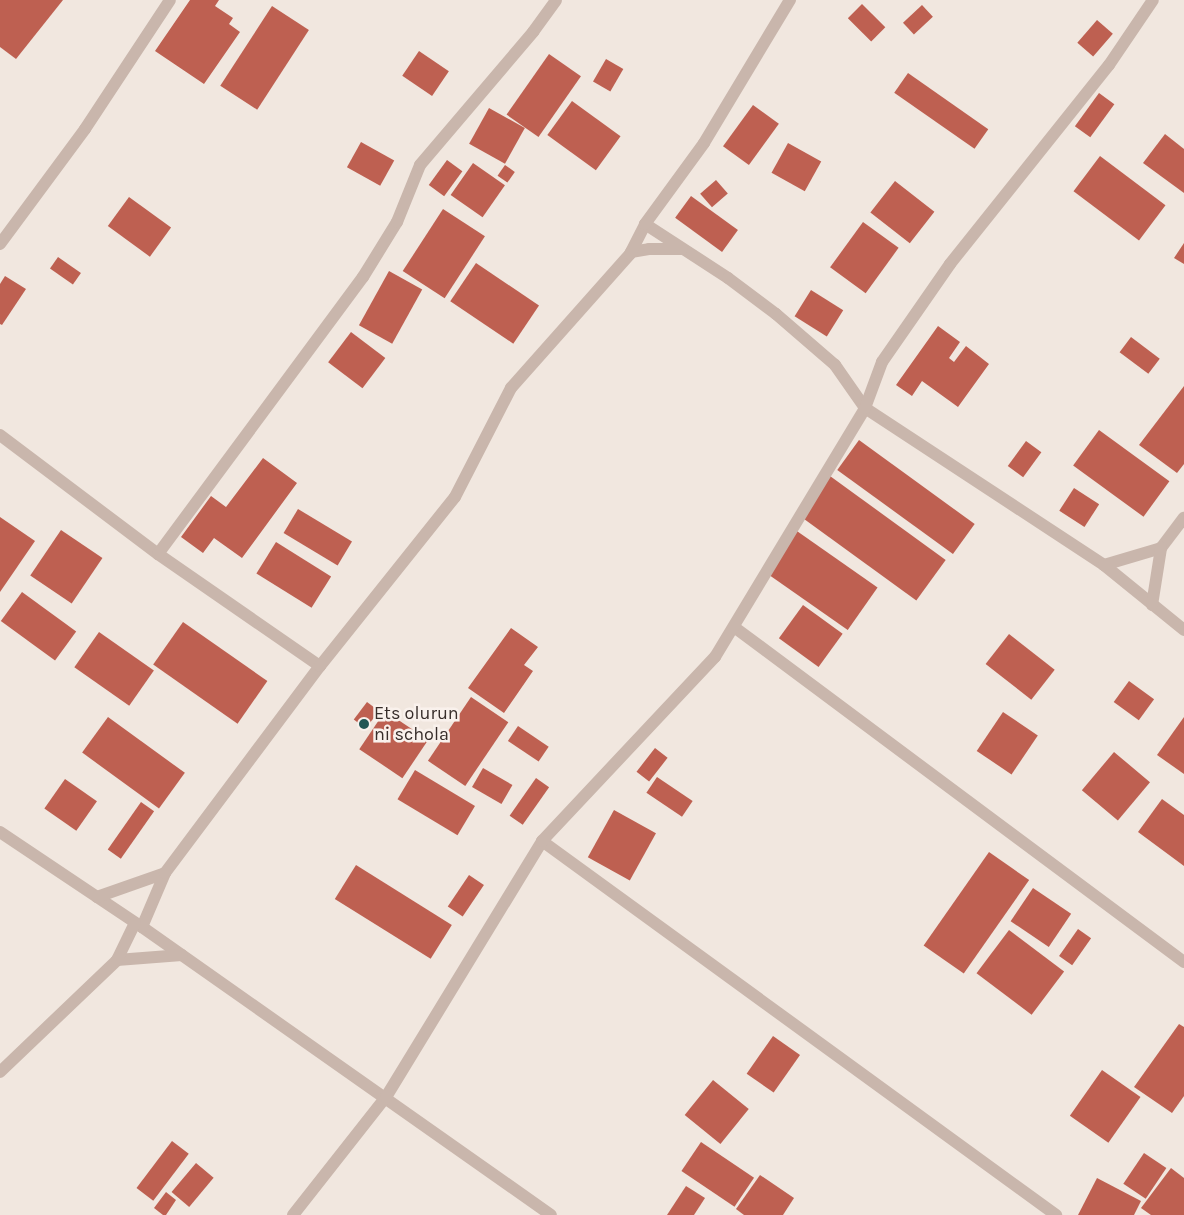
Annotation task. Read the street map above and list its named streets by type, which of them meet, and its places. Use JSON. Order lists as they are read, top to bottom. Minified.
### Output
{"places":["Ets olurun ni schola"]}
